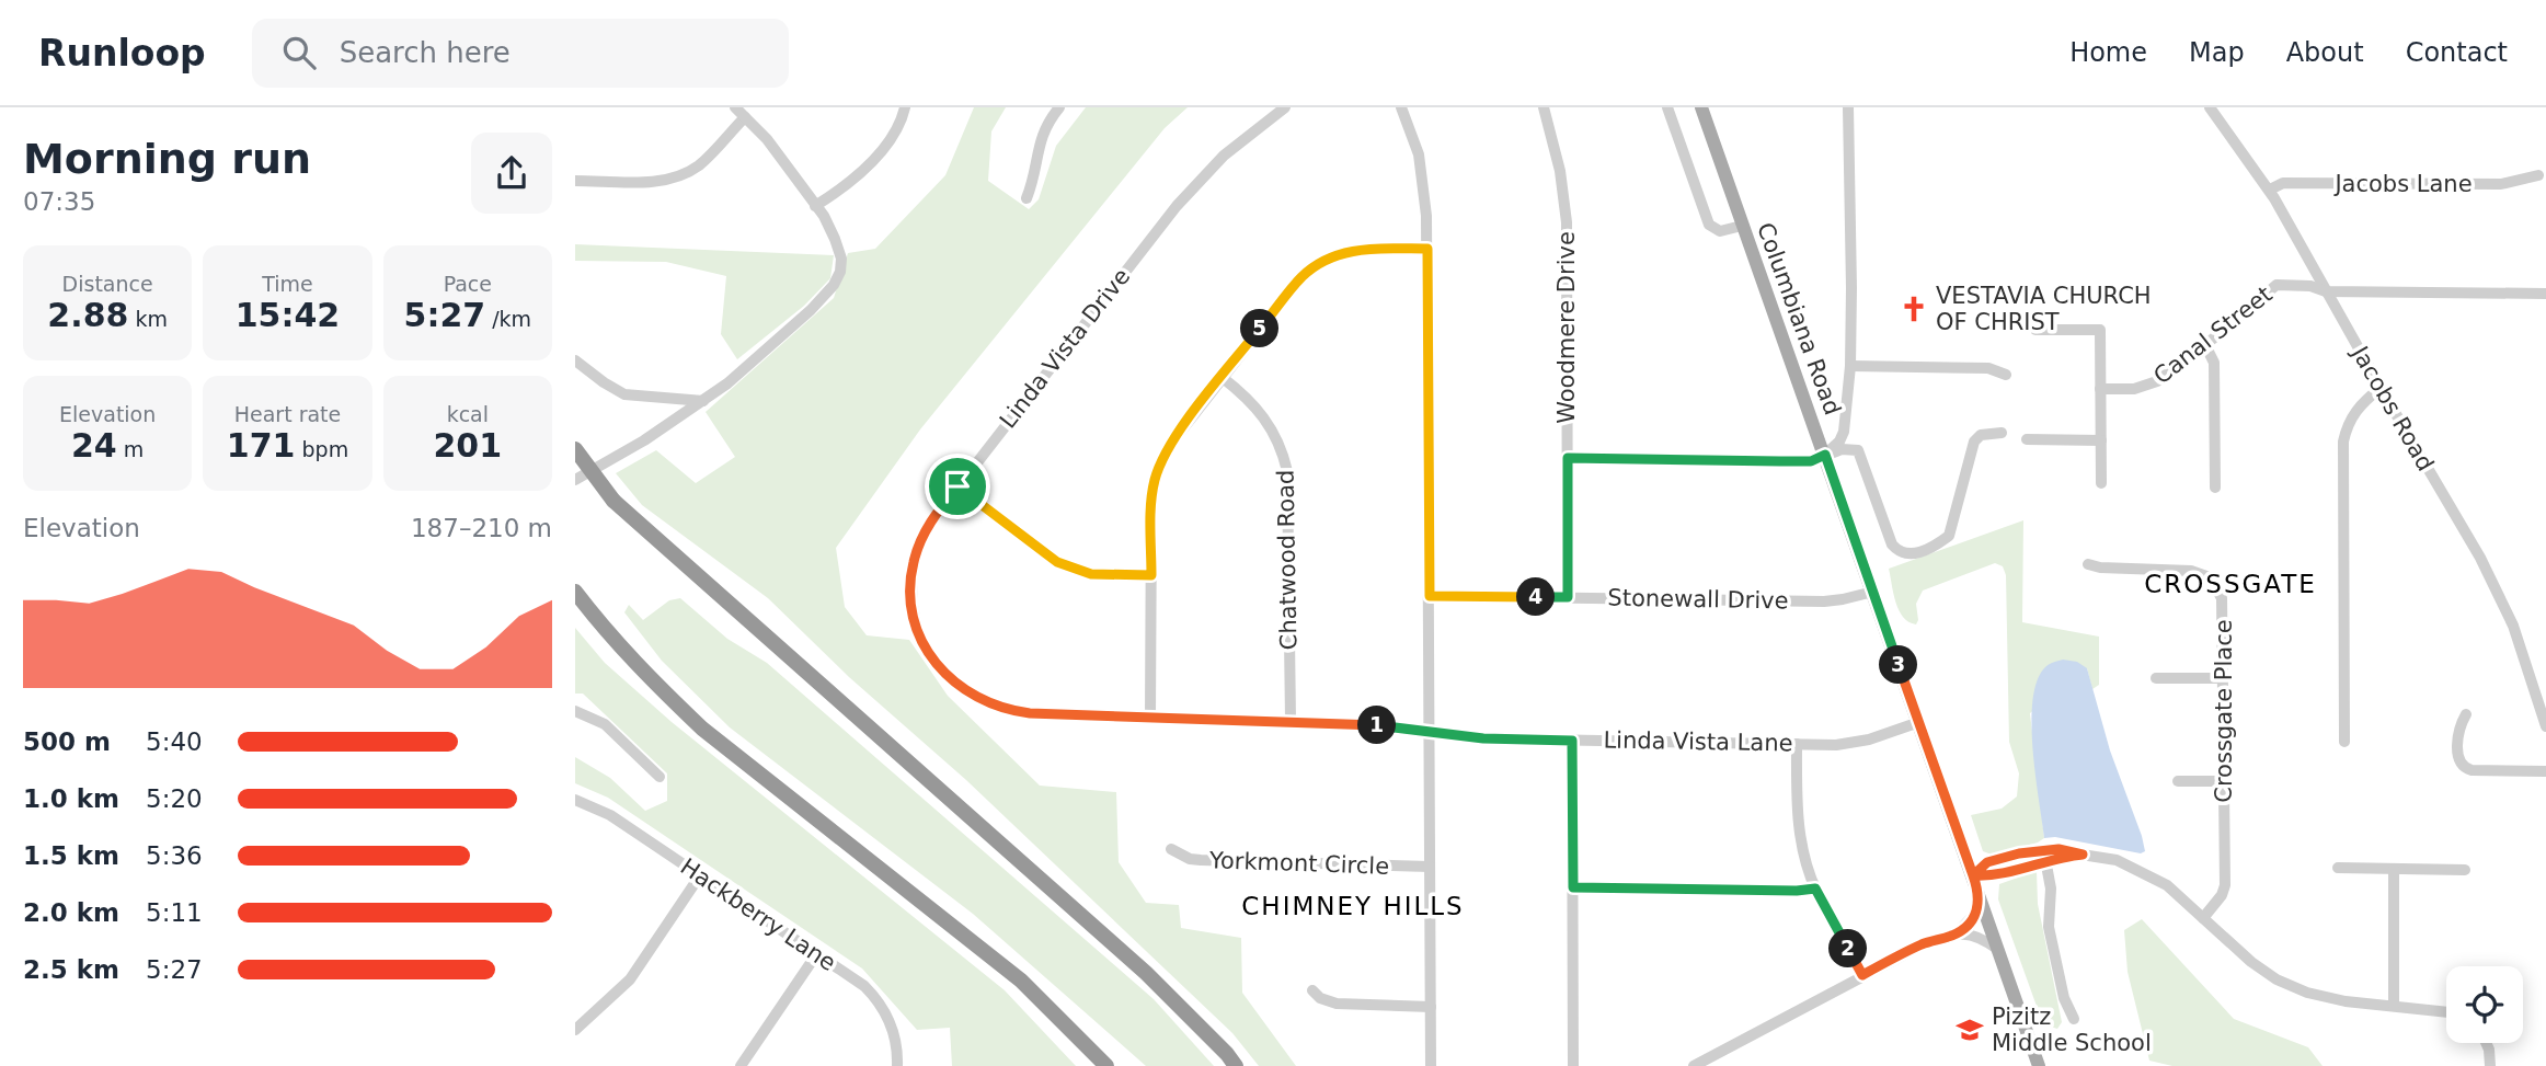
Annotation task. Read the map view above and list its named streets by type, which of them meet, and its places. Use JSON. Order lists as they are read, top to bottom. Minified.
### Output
{"streets":{"main road":["Columbiana Road"],"street":["Jacobs Lane","Woodmere Drive","Canal Street","Linda Vista Drive","Jacobs Road","Chatwood Road","Stonewall Drive","Crossgate Place","Linda Vista Lane","Yorkmont Circle","Hackberry Lane"]},"crossings":[["Jacobs Lane","Jacobs Road"],["Columbiana Road","Stonewall Drive"],["Columbiana Road","Linda Vista Lane"],["Woodmere Drive","Stonewall Drive"],["Canal Street","Jacobs Road"],["Linda Vista Drive","Linda Vista Lane"],["Chatwood Road","Linda Vista Lane"]],"districts":["CROSSGATE","CHIMNEY HILLS"],"places":{"church":["VESTAVIA CHURCH OF CHRIST"],"school or university":["Pizitz Middle School"]},"page":{"header":"Runloop","search":"Search here","nav":["Home","Map","About","Contact"],"heading":["Morning run","07:35"],"stats":[["Distance","2.88 km"],["Time","15:42"],["Pace","5:27 /km"],["Elevation","24 m"],["Heart rate","171 bpm"],["kcal","201"]],"pins":["5","4","3","1","2"],"chart":["Elevation","187–210 m"],"list":[{"name":"500 m","note":"5:40"},{"name":"1.0 km","note":"5:20"},{"name":"1.5 km","note":"5:36"},{"name":"2.0 km","note":"5:11"},{"name":"2.5 km","note":"5:27"}]}}
